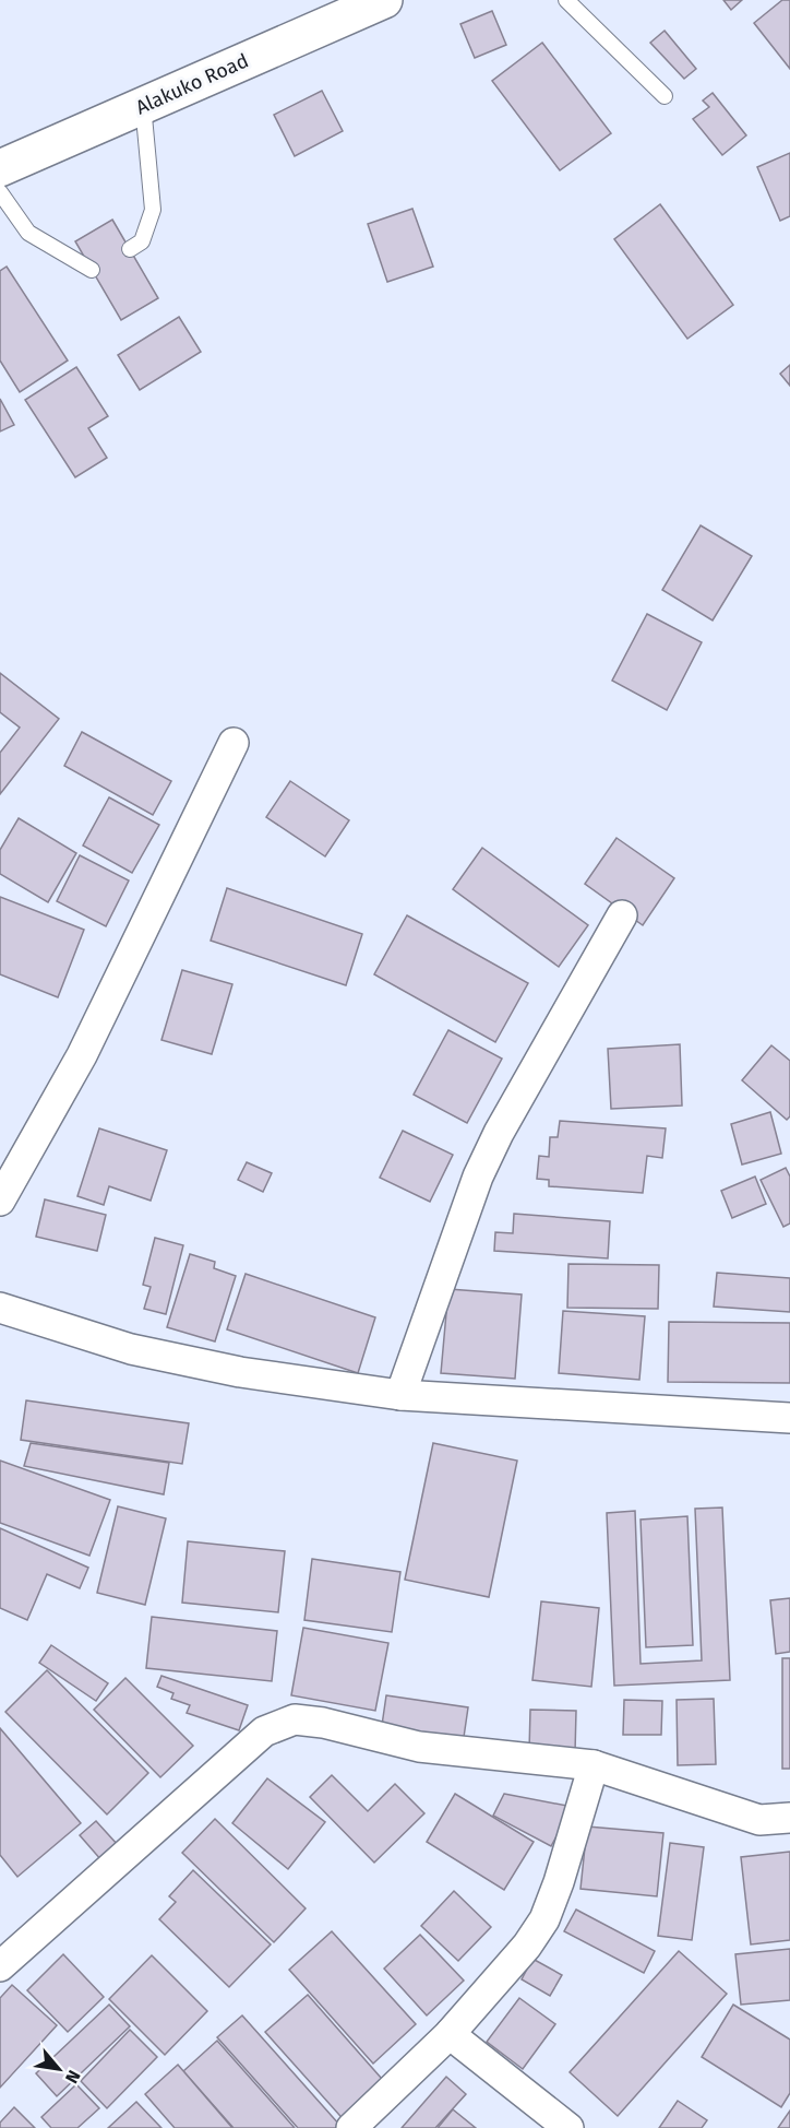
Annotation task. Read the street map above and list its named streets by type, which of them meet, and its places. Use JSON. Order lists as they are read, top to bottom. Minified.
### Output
{"streets":{"main road":["Alakuko Road"]},"north":"bottom right"}
